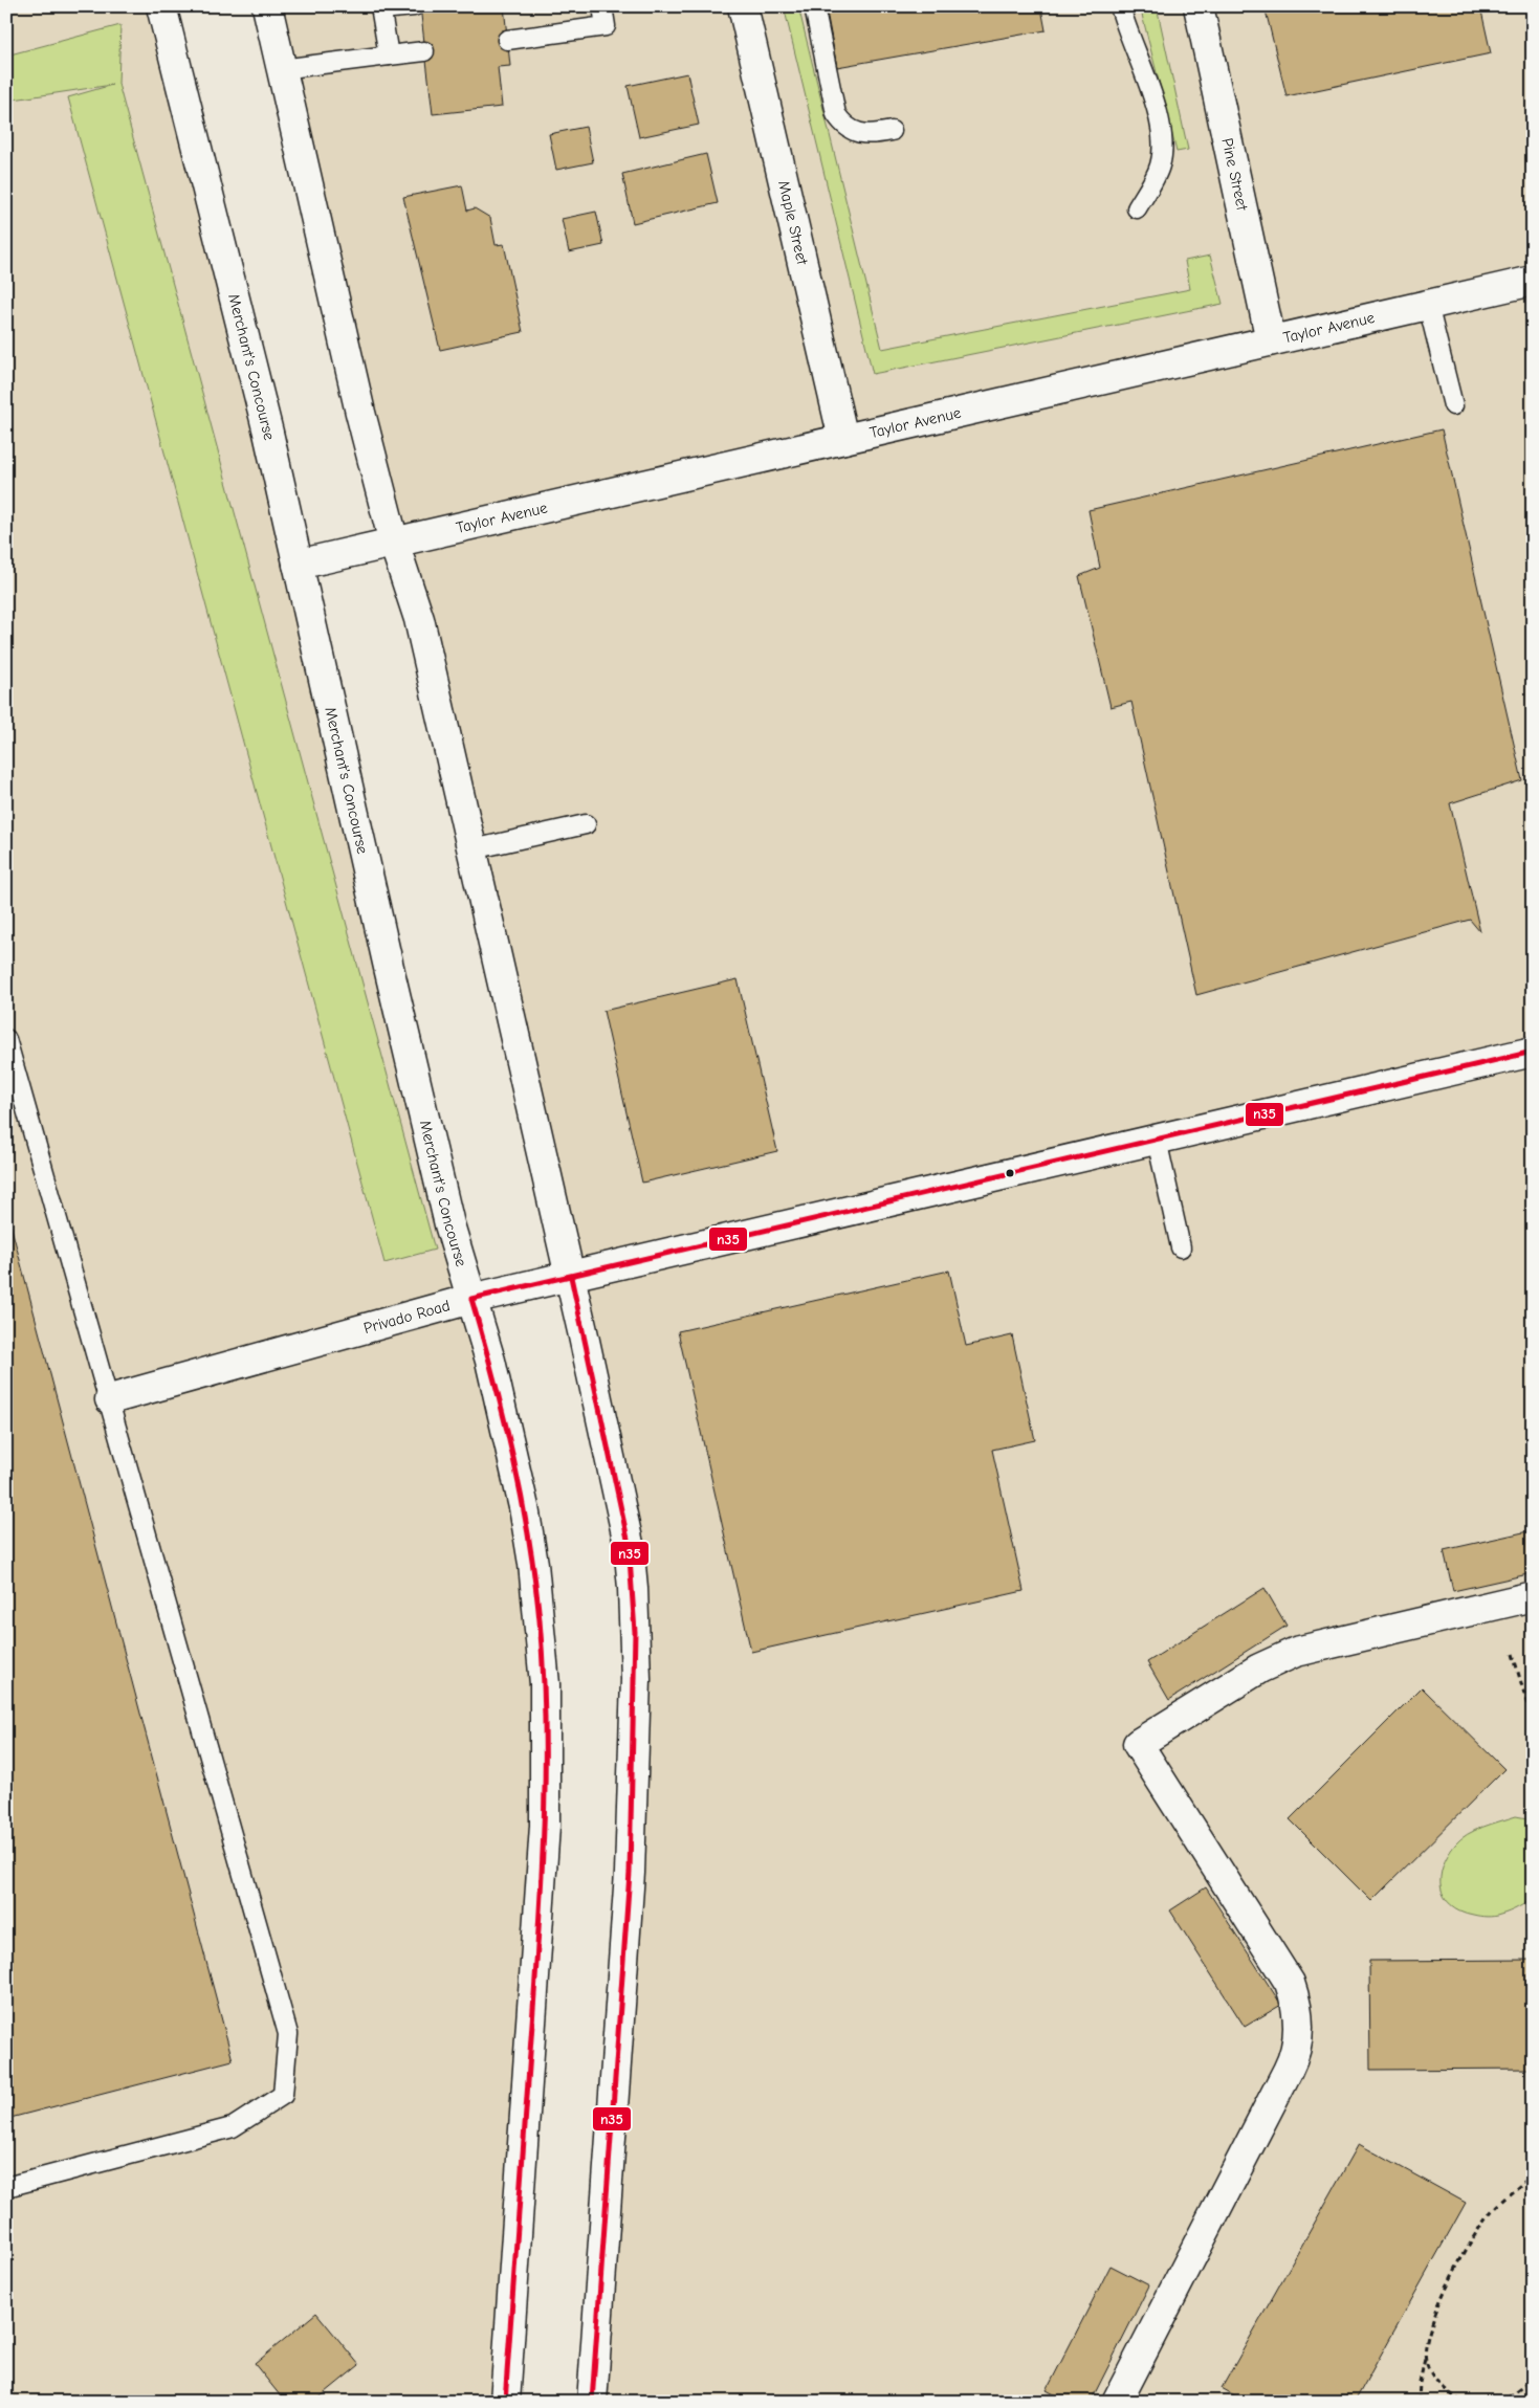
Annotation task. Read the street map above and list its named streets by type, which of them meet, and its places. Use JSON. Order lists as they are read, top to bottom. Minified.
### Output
{"streets":{"street":["Pine Street","Maple Street","Taylor Avenue","Merchant's Concourse","Privado Road"]},"crossings":[["Pine Street","Taylor Avenue"],["Maple Street","Taylor Avenue"],["Taylor Avenue","Merchant's Concourse"],["Merchant's Concourse","Privado Road"]],"lines":["transit line n35"]}
